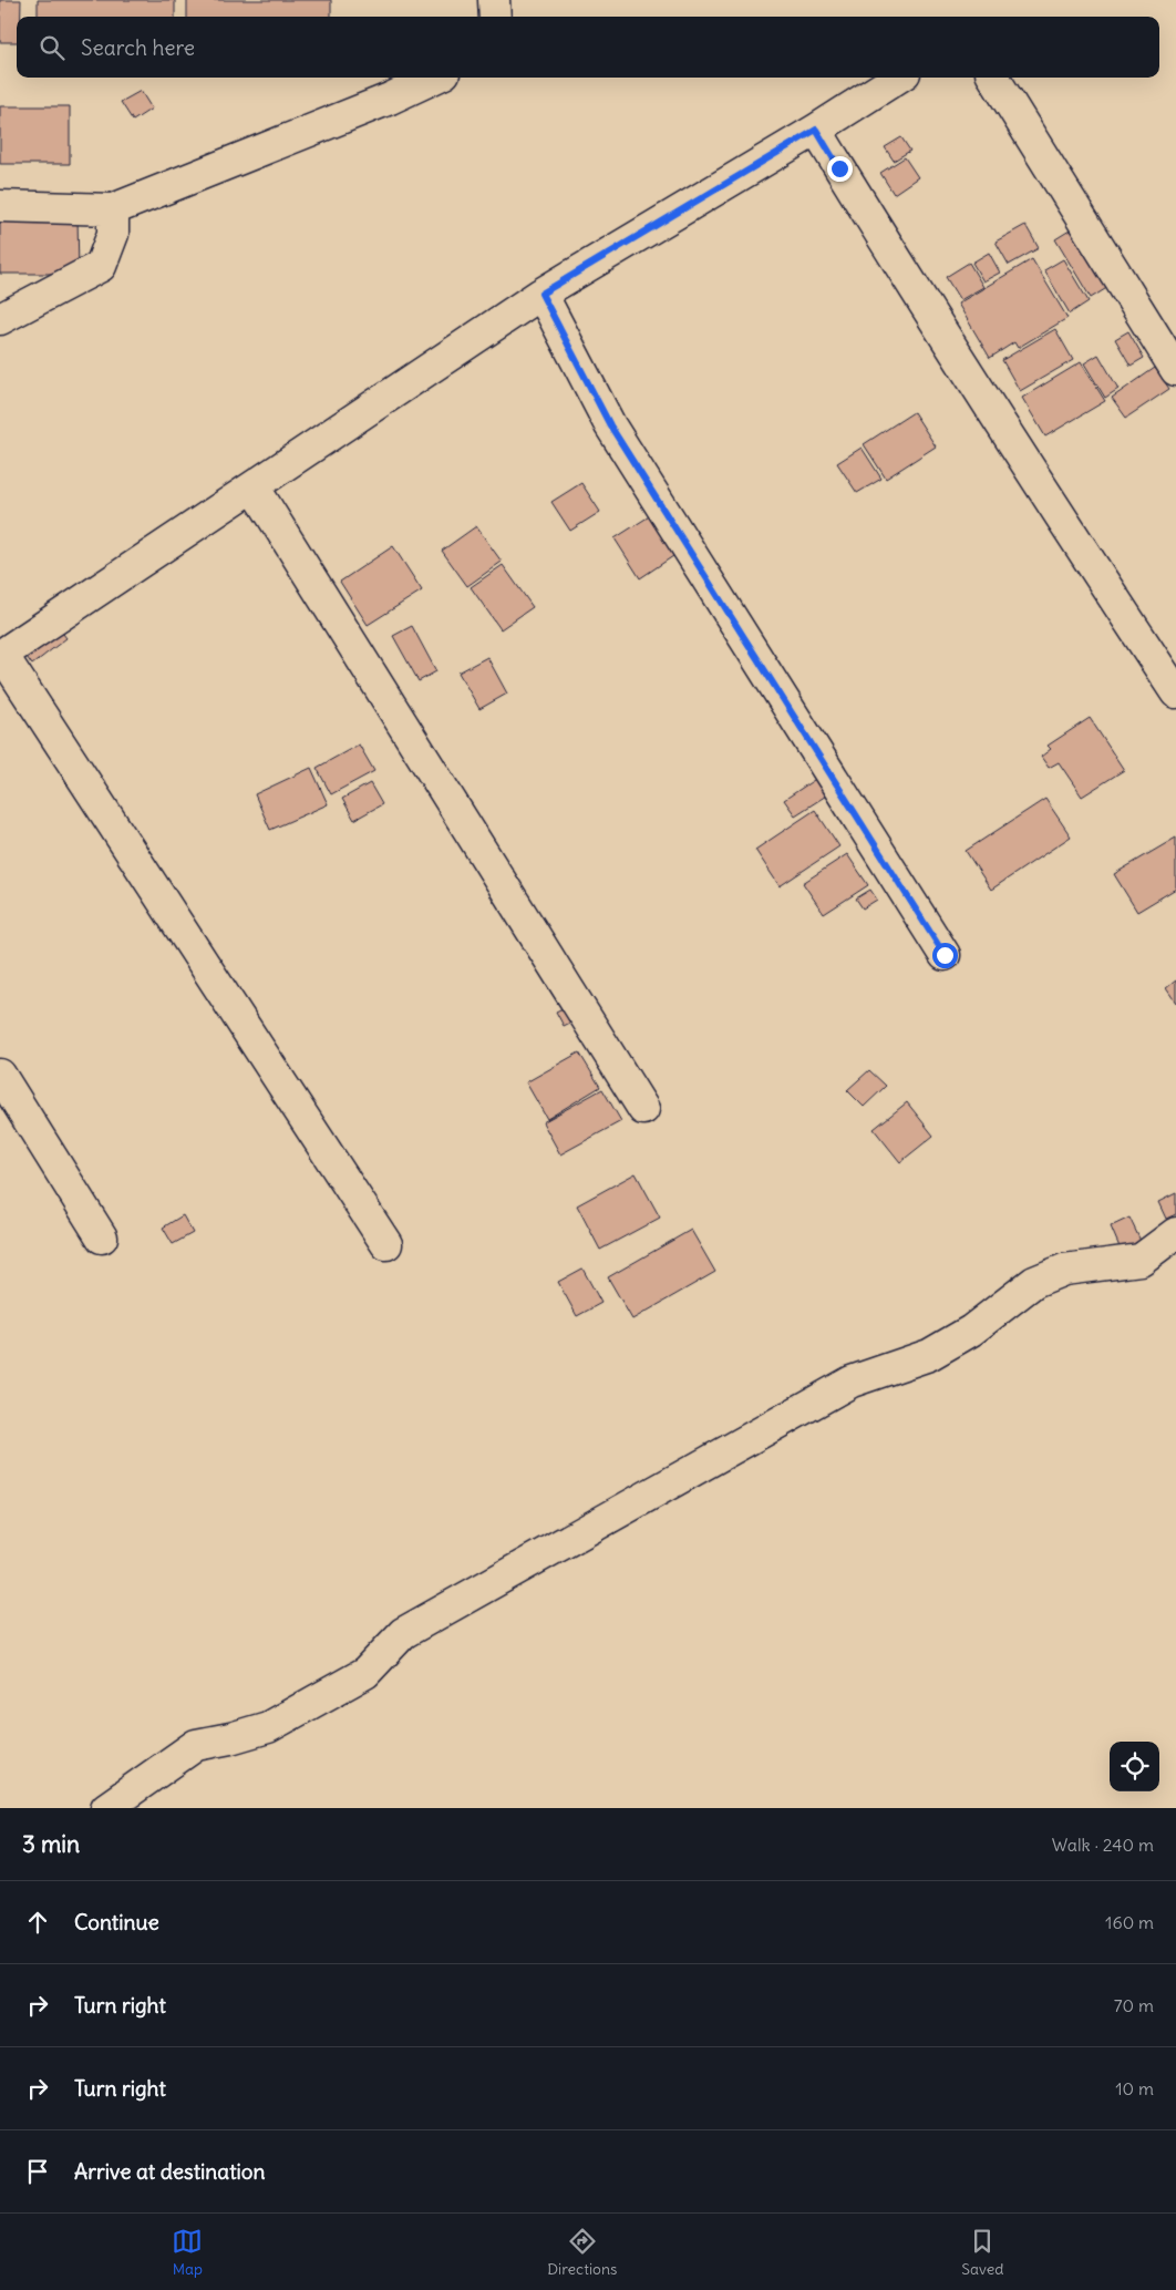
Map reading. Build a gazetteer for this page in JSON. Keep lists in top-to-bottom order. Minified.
{"page":{"search":"Search here","heading":["3 min","Walk · 240 m"],"list":[["Continue","160 m"],["Turn right","70 m"],["Turn right","10 m"],"Arrive at destination"],"nav":["Map","Directions","Saved"]}}
